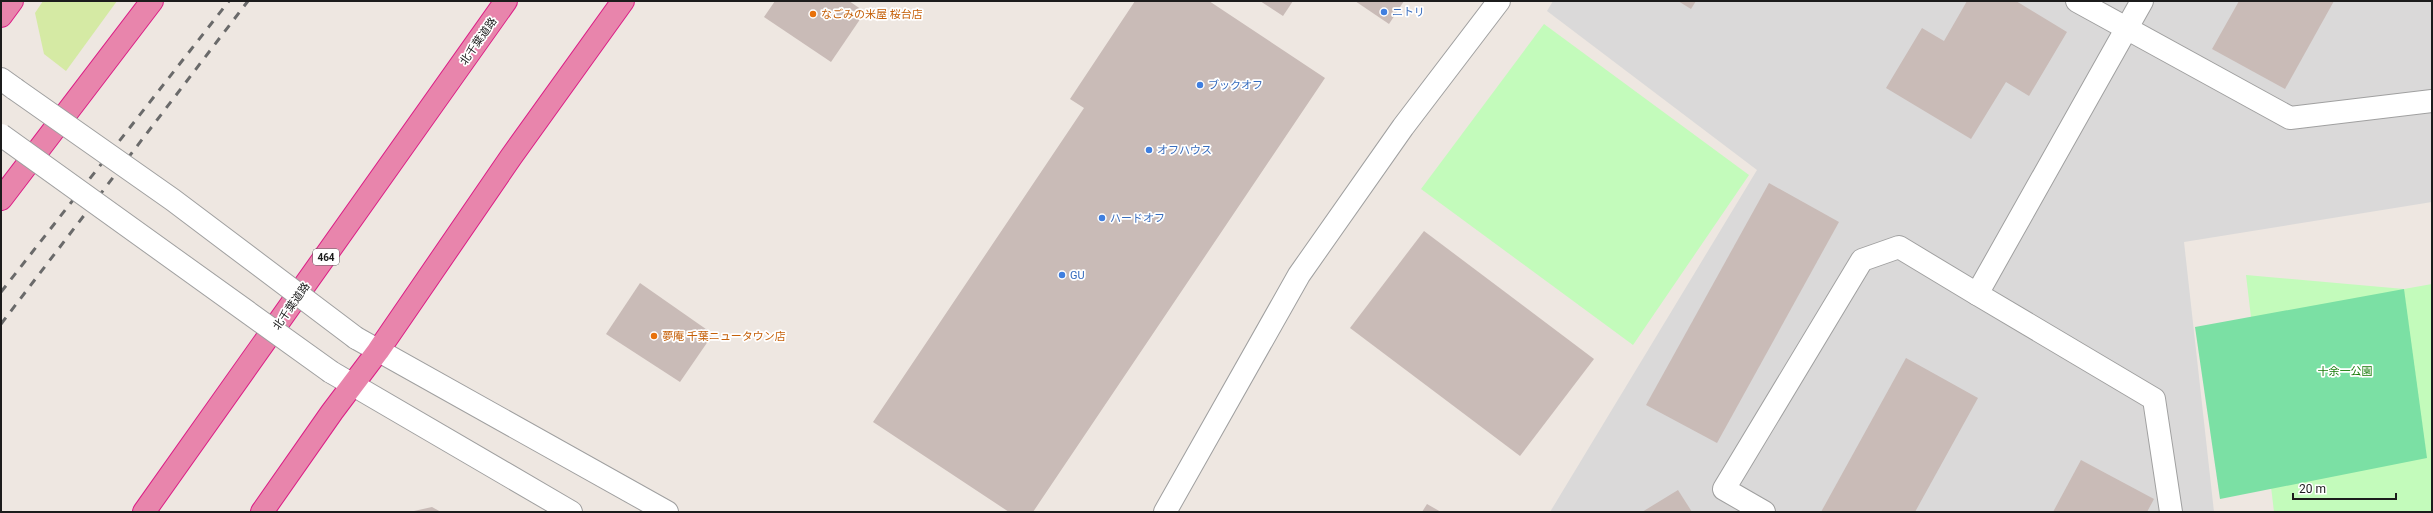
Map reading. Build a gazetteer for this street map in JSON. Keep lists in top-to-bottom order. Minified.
{"streets":{"highway":["北千葉道路","464"]},"parks":["十余一公園"],"places":["ニトリ","なごみの米屋 桜台店","ブックオフ","オフハウス","ハードオフ","GU","夢庵 千葉ニュータウン店"],"scale_bar":"20 m"}
